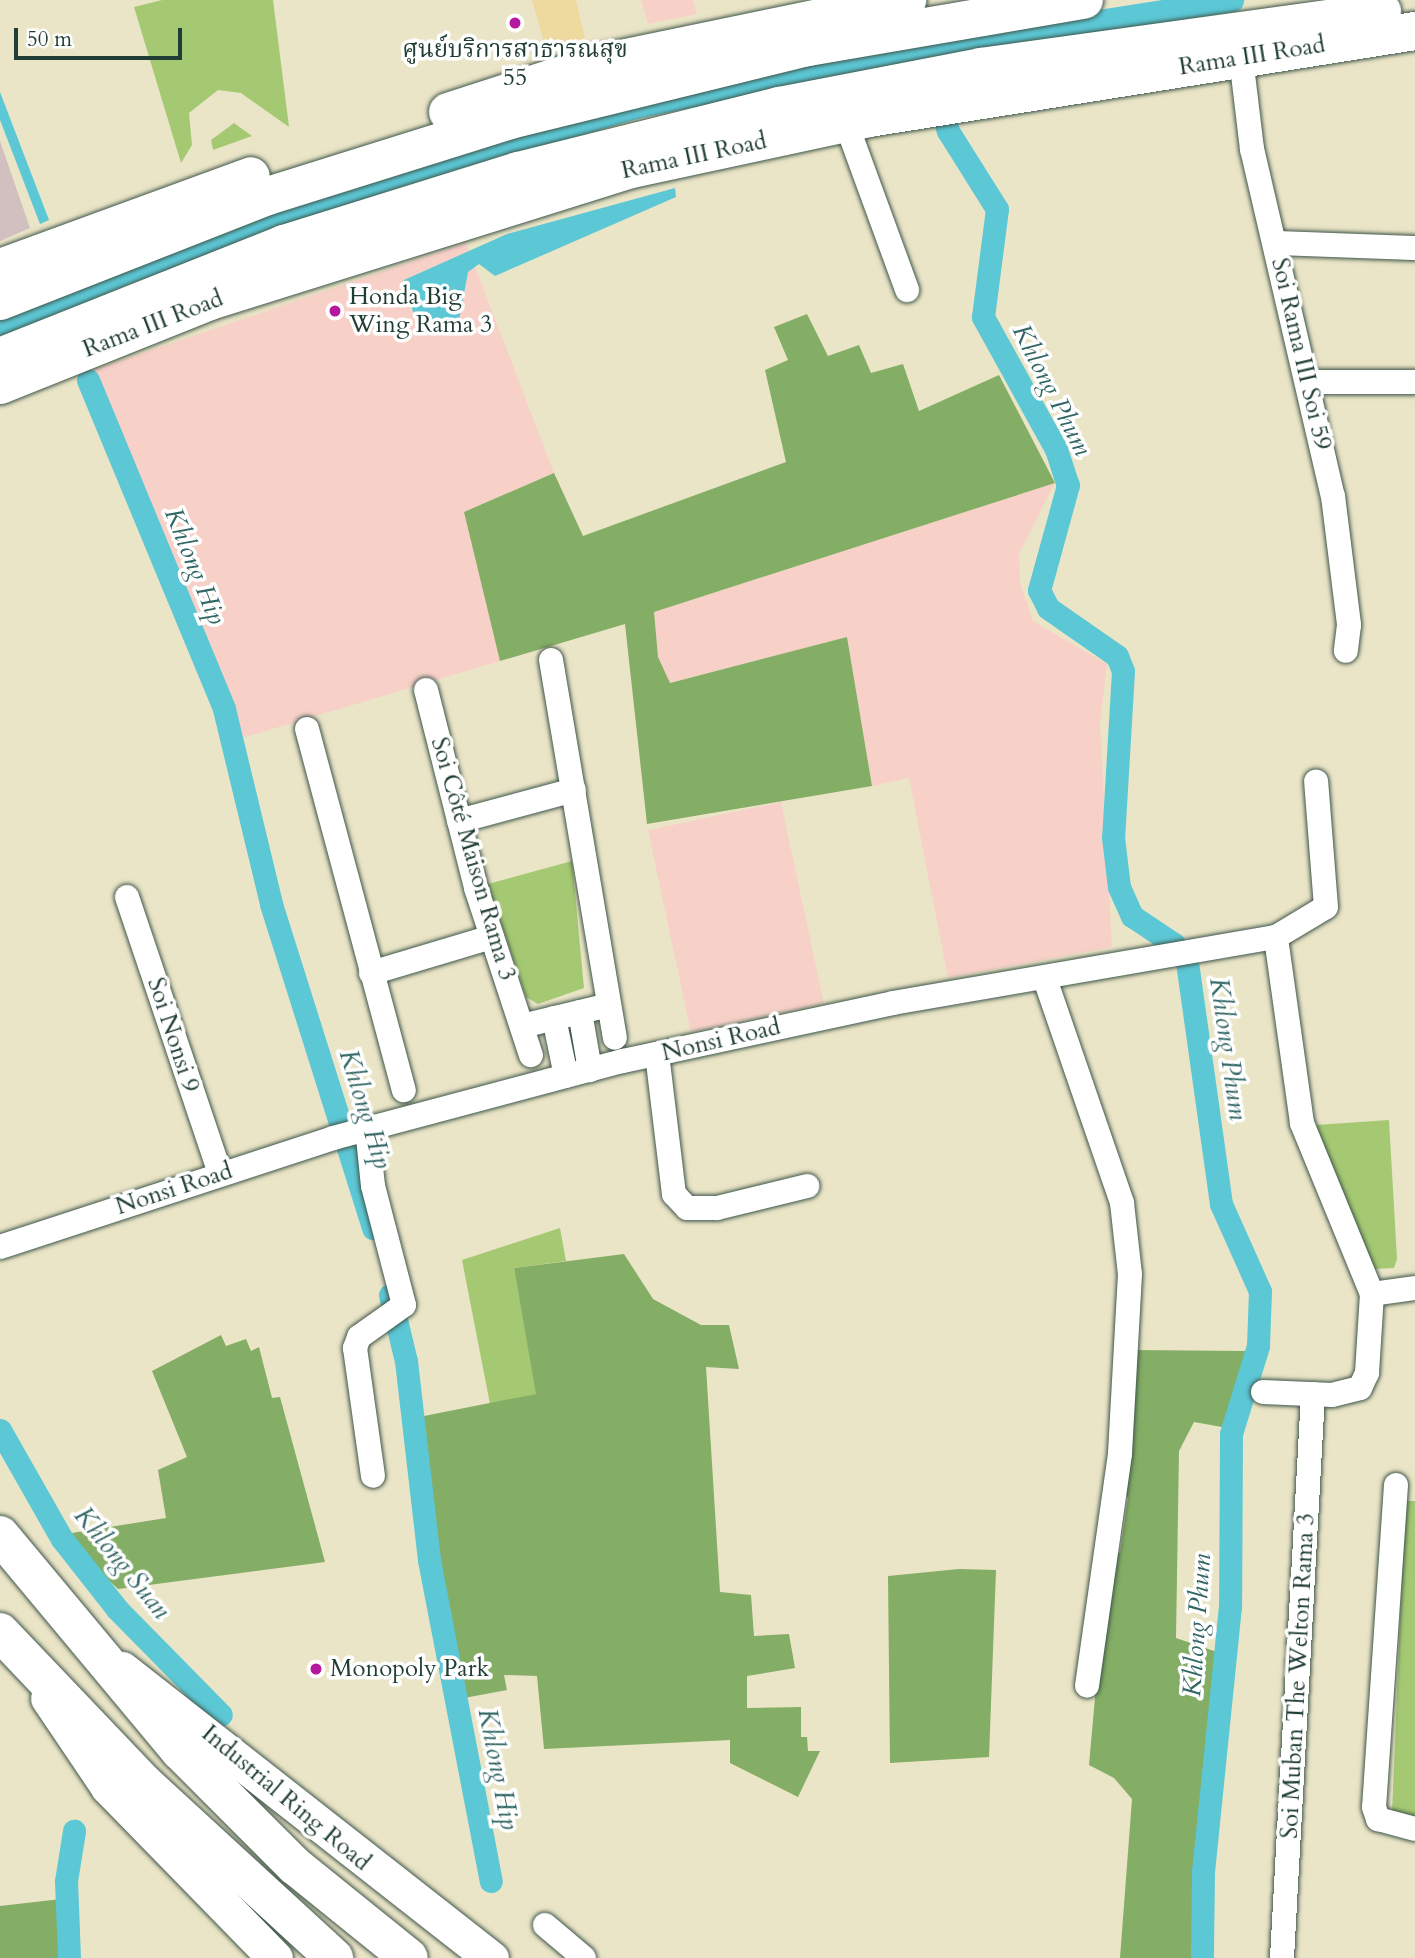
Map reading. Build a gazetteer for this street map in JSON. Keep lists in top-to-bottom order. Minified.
{"streets":{"main road":["Rama III Road","Industrial Ring Road"],"street":["Soi Rama III Soi 59","Soi Côté Maison Rama 3","Soi Nonsi 9","Nonsi Road","Soi Muban The Welton Rama 3"]},"crossings":[["Rama III Road","Soi Rama III Soi 59"],["Soi Nonsi 9","Nonsi Road"]],"water":["Khlong Phum","Khlong Hip","Khlong Suan"],"places":["ศูนย์บริการสาธารณสุข 55","Honda Big Wing Rama 3","Monopoly Park"],"scale_bar":"50 m"}
